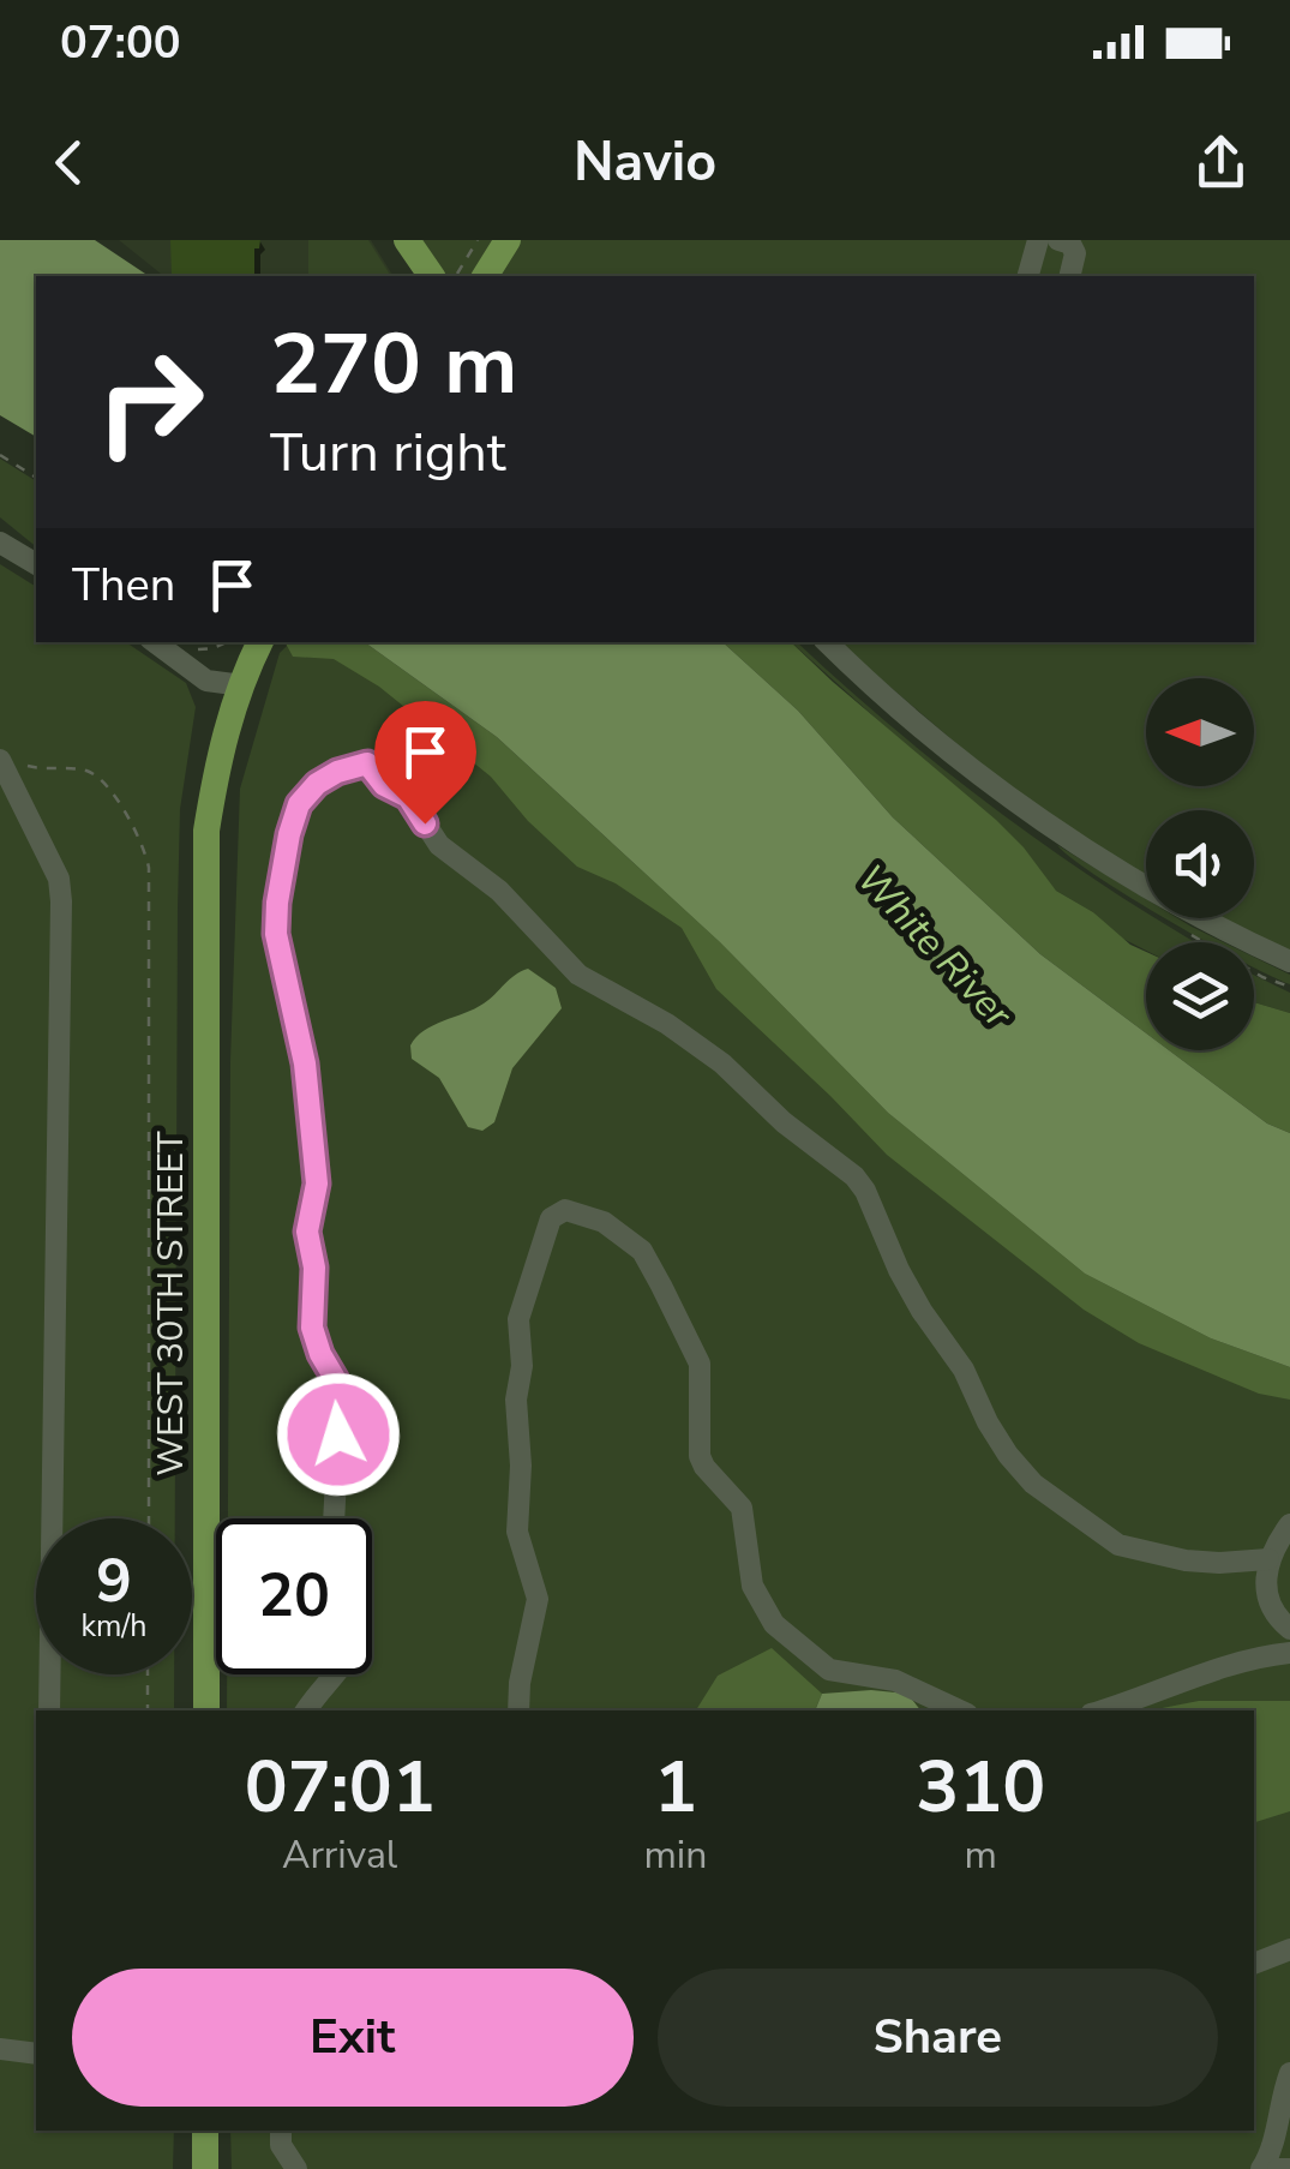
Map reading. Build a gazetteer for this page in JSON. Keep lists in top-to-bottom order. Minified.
{"streets":{"main road":["WEST 30TH STREET"]},"water":["White River"],"north":"left","page":{"status":"07:00","header":"Navio","turn":["270 m","Turn right"],"then":"Then","speed":"9 km/h","limit":"20","eta":["07:01","Arrival","1","min","310","m"],"buttons":["Exit","Share"]}}
